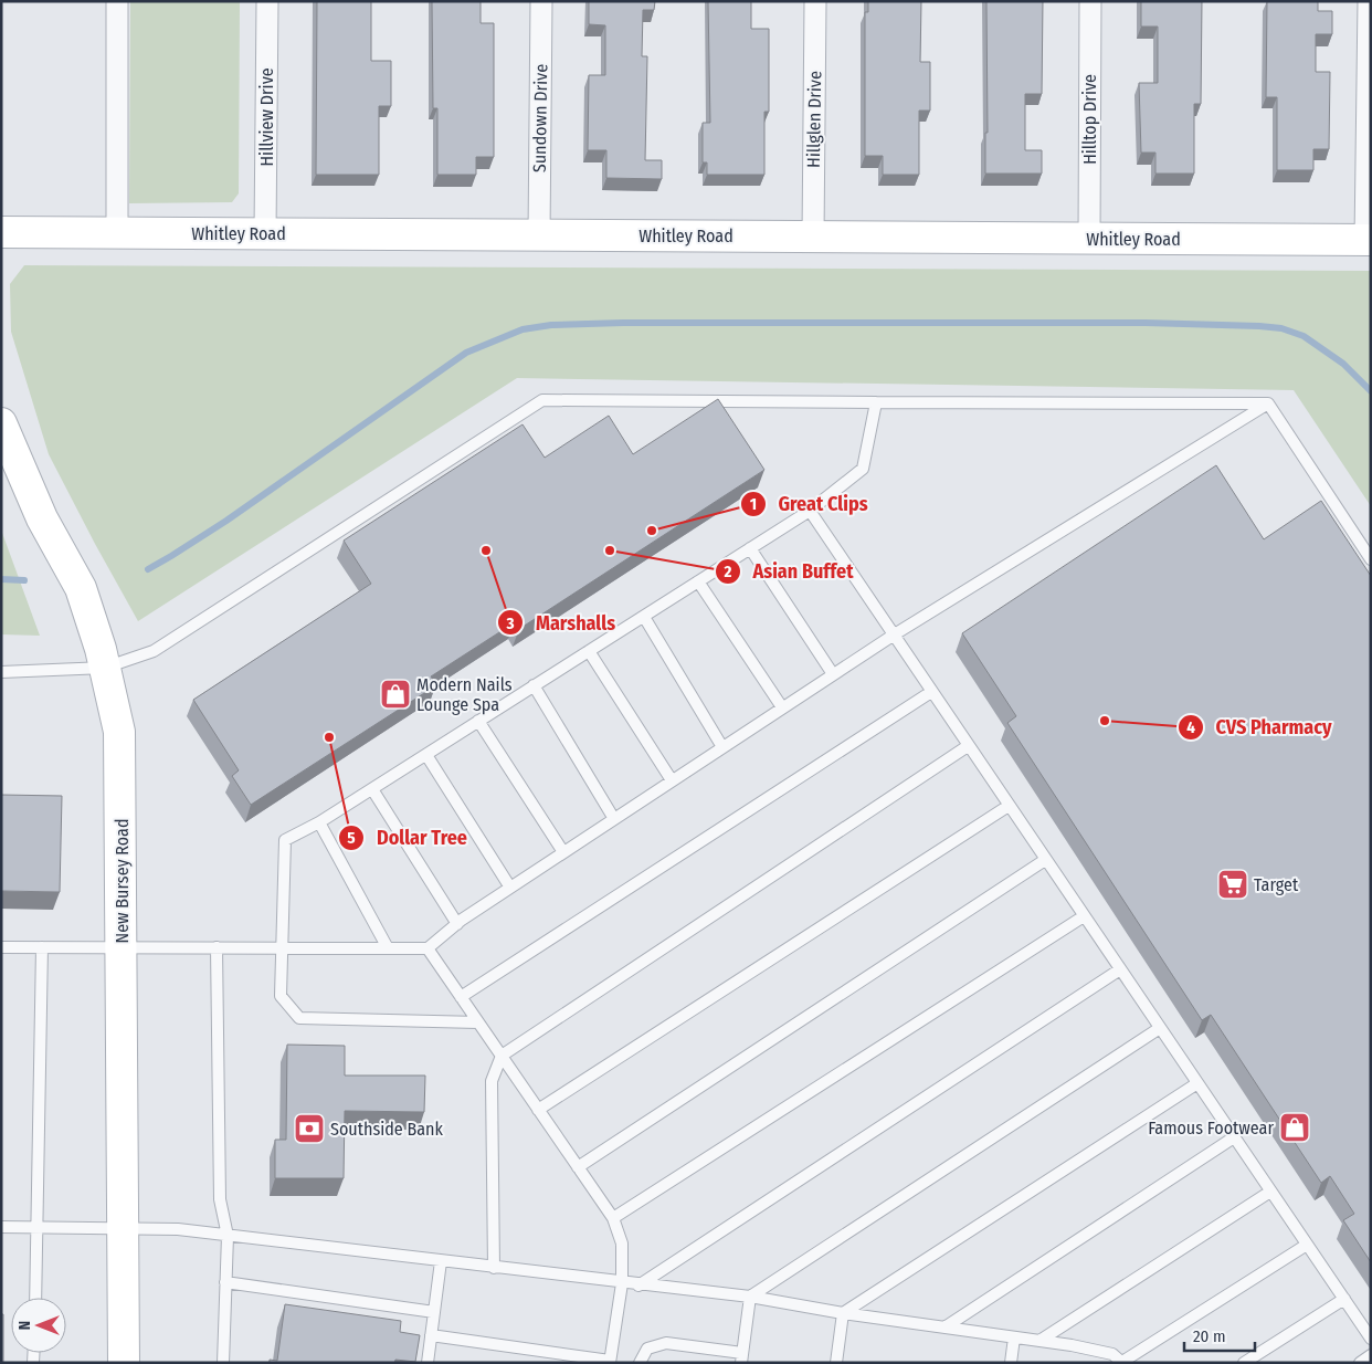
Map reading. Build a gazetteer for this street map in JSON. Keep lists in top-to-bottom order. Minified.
{"streets":{"street":["Hillview Drive","Sundown Drive","Hillglen Drive","Hilltop Drive","Whitley Road","New Bursey Road"]},"crossings":[["Hillview Drive","Whitley Road"],["Sundown Drive","Whitley Road"],["Hillglen Drive","Whitley Road"],["Hilltop Drive","Whitley Road"]],"places":{"other":["Great Clips","Marshalls","Asian Buffet","CVS Pharmacy","Dollar Tree"],"shop":["Modern Nails Lounge Spa","Famous Footwear"],"supermarket":["Target"],"bank":["Southside Bank"]},"scale_bar":"20 m","north":"left"}
